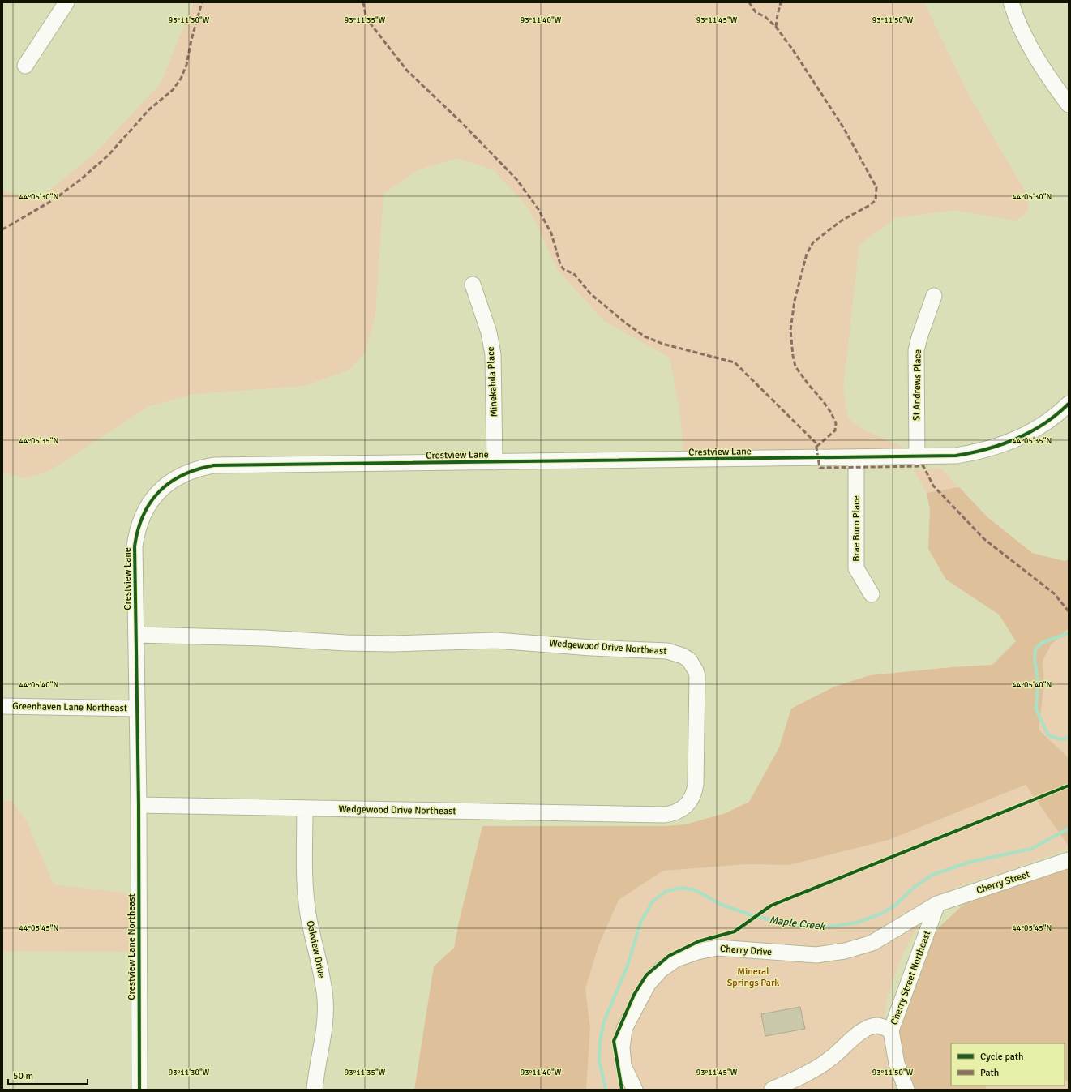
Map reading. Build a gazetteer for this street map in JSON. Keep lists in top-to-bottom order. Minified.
{"streets":{"street":["Minekahda Place","St Andrews Place","Crestview Lane","Brae Burn Place","Wedgewood Drive Northeast","Greenhaven Lane Northeast","Cherry Street","Crestview Lane Northeast","Oakview Drive","Cherry Drive","Cherry Street Northeast"]},"crossings":[["Minekahda Place","Crestview Lane"],["St Andrews Place","Crestview Lane"],["Crestview Lane","Brae Burn Place"],["Crestview Lane","Wedgewood Drive Northeast"],["Crestview Lane","Greenhaven Lane Northeast"],["Crestview Lane","Crestview Lane Northeast"],["Wedgewood Drive Northeast","Crestview Lane Northeast"],["Wedgewood Drive Northeast","Oakview Drive"],["Cherry Street","Cherry Drive"],["Cherry Street","Cherry Street Northeast"],["Cherry Drive","Cherry Street Northeast"]],"water":["Maple Creek"],"parks":["Mineral Springs Park"],"legend":["Cycle path","Path"],"scale_bar":"50 m","coordinates":["93°11'30\"W","93°11'35\"W","93°11'40\"W","93°11'45\"W","93°11'50\"W","44°05'30\"N","44°05'35\"N","44°05'40\"N","44°05'45\"N"]}
